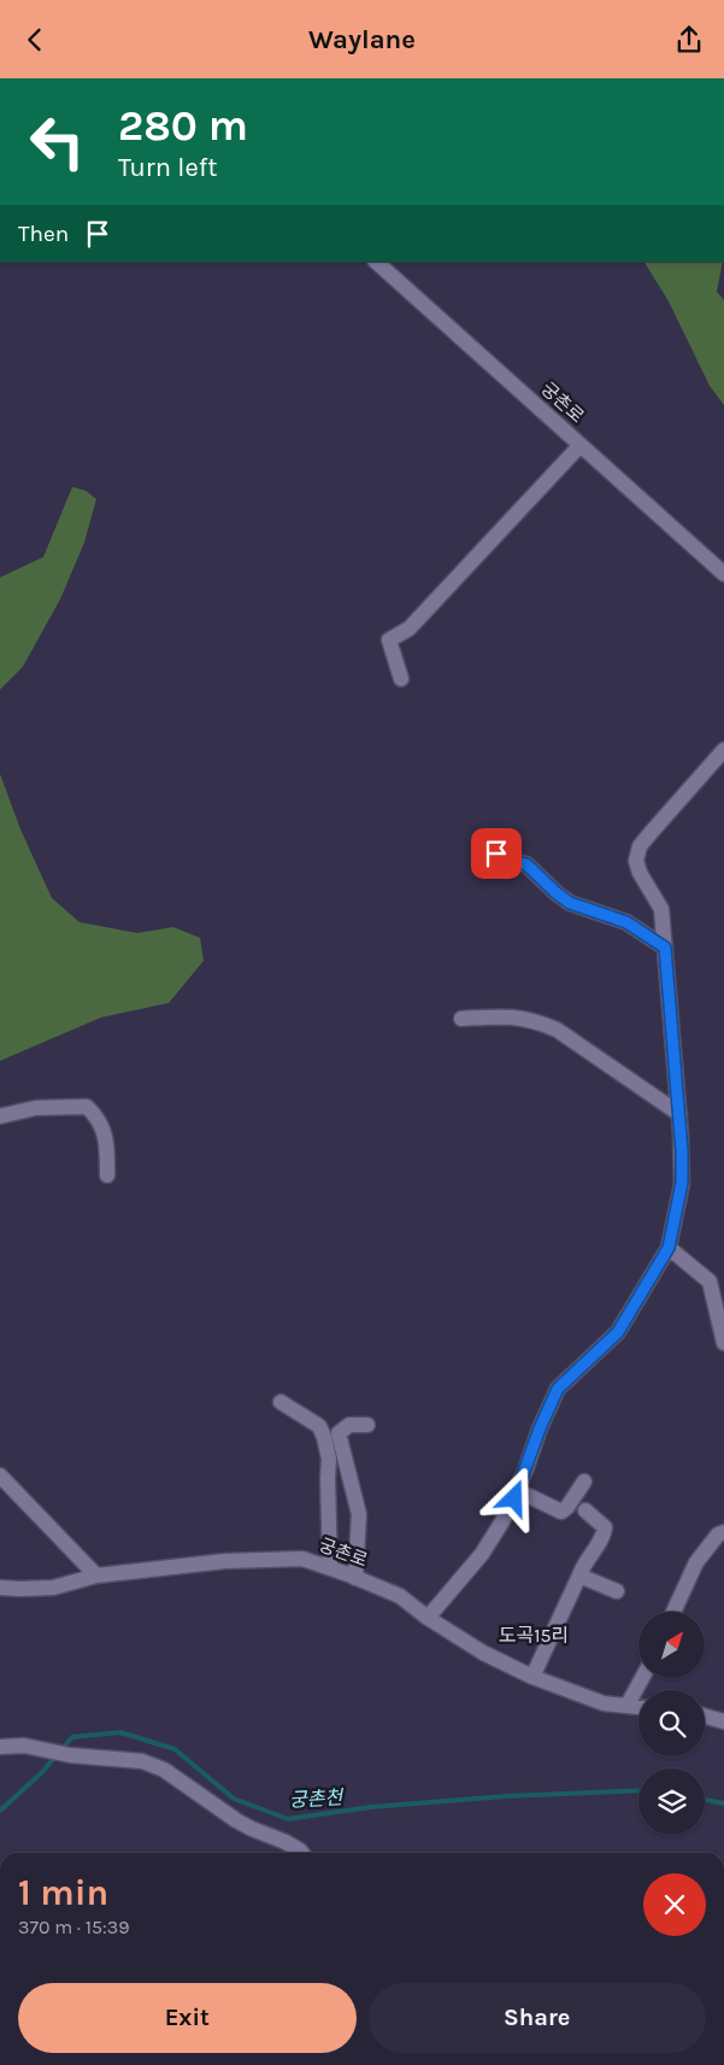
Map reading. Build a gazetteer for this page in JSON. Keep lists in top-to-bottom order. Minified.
{"streets":{"street":["궁촌로"]},"districts":["도곡15리"],"water":["궁촌천"],"north":"top right","page":{"header":"Waylane","turn":["280 m","Turn left"],"then":"Then","heading":["1 min","370 m · 15:39"],"buttons":["Exit","Share"]}}
